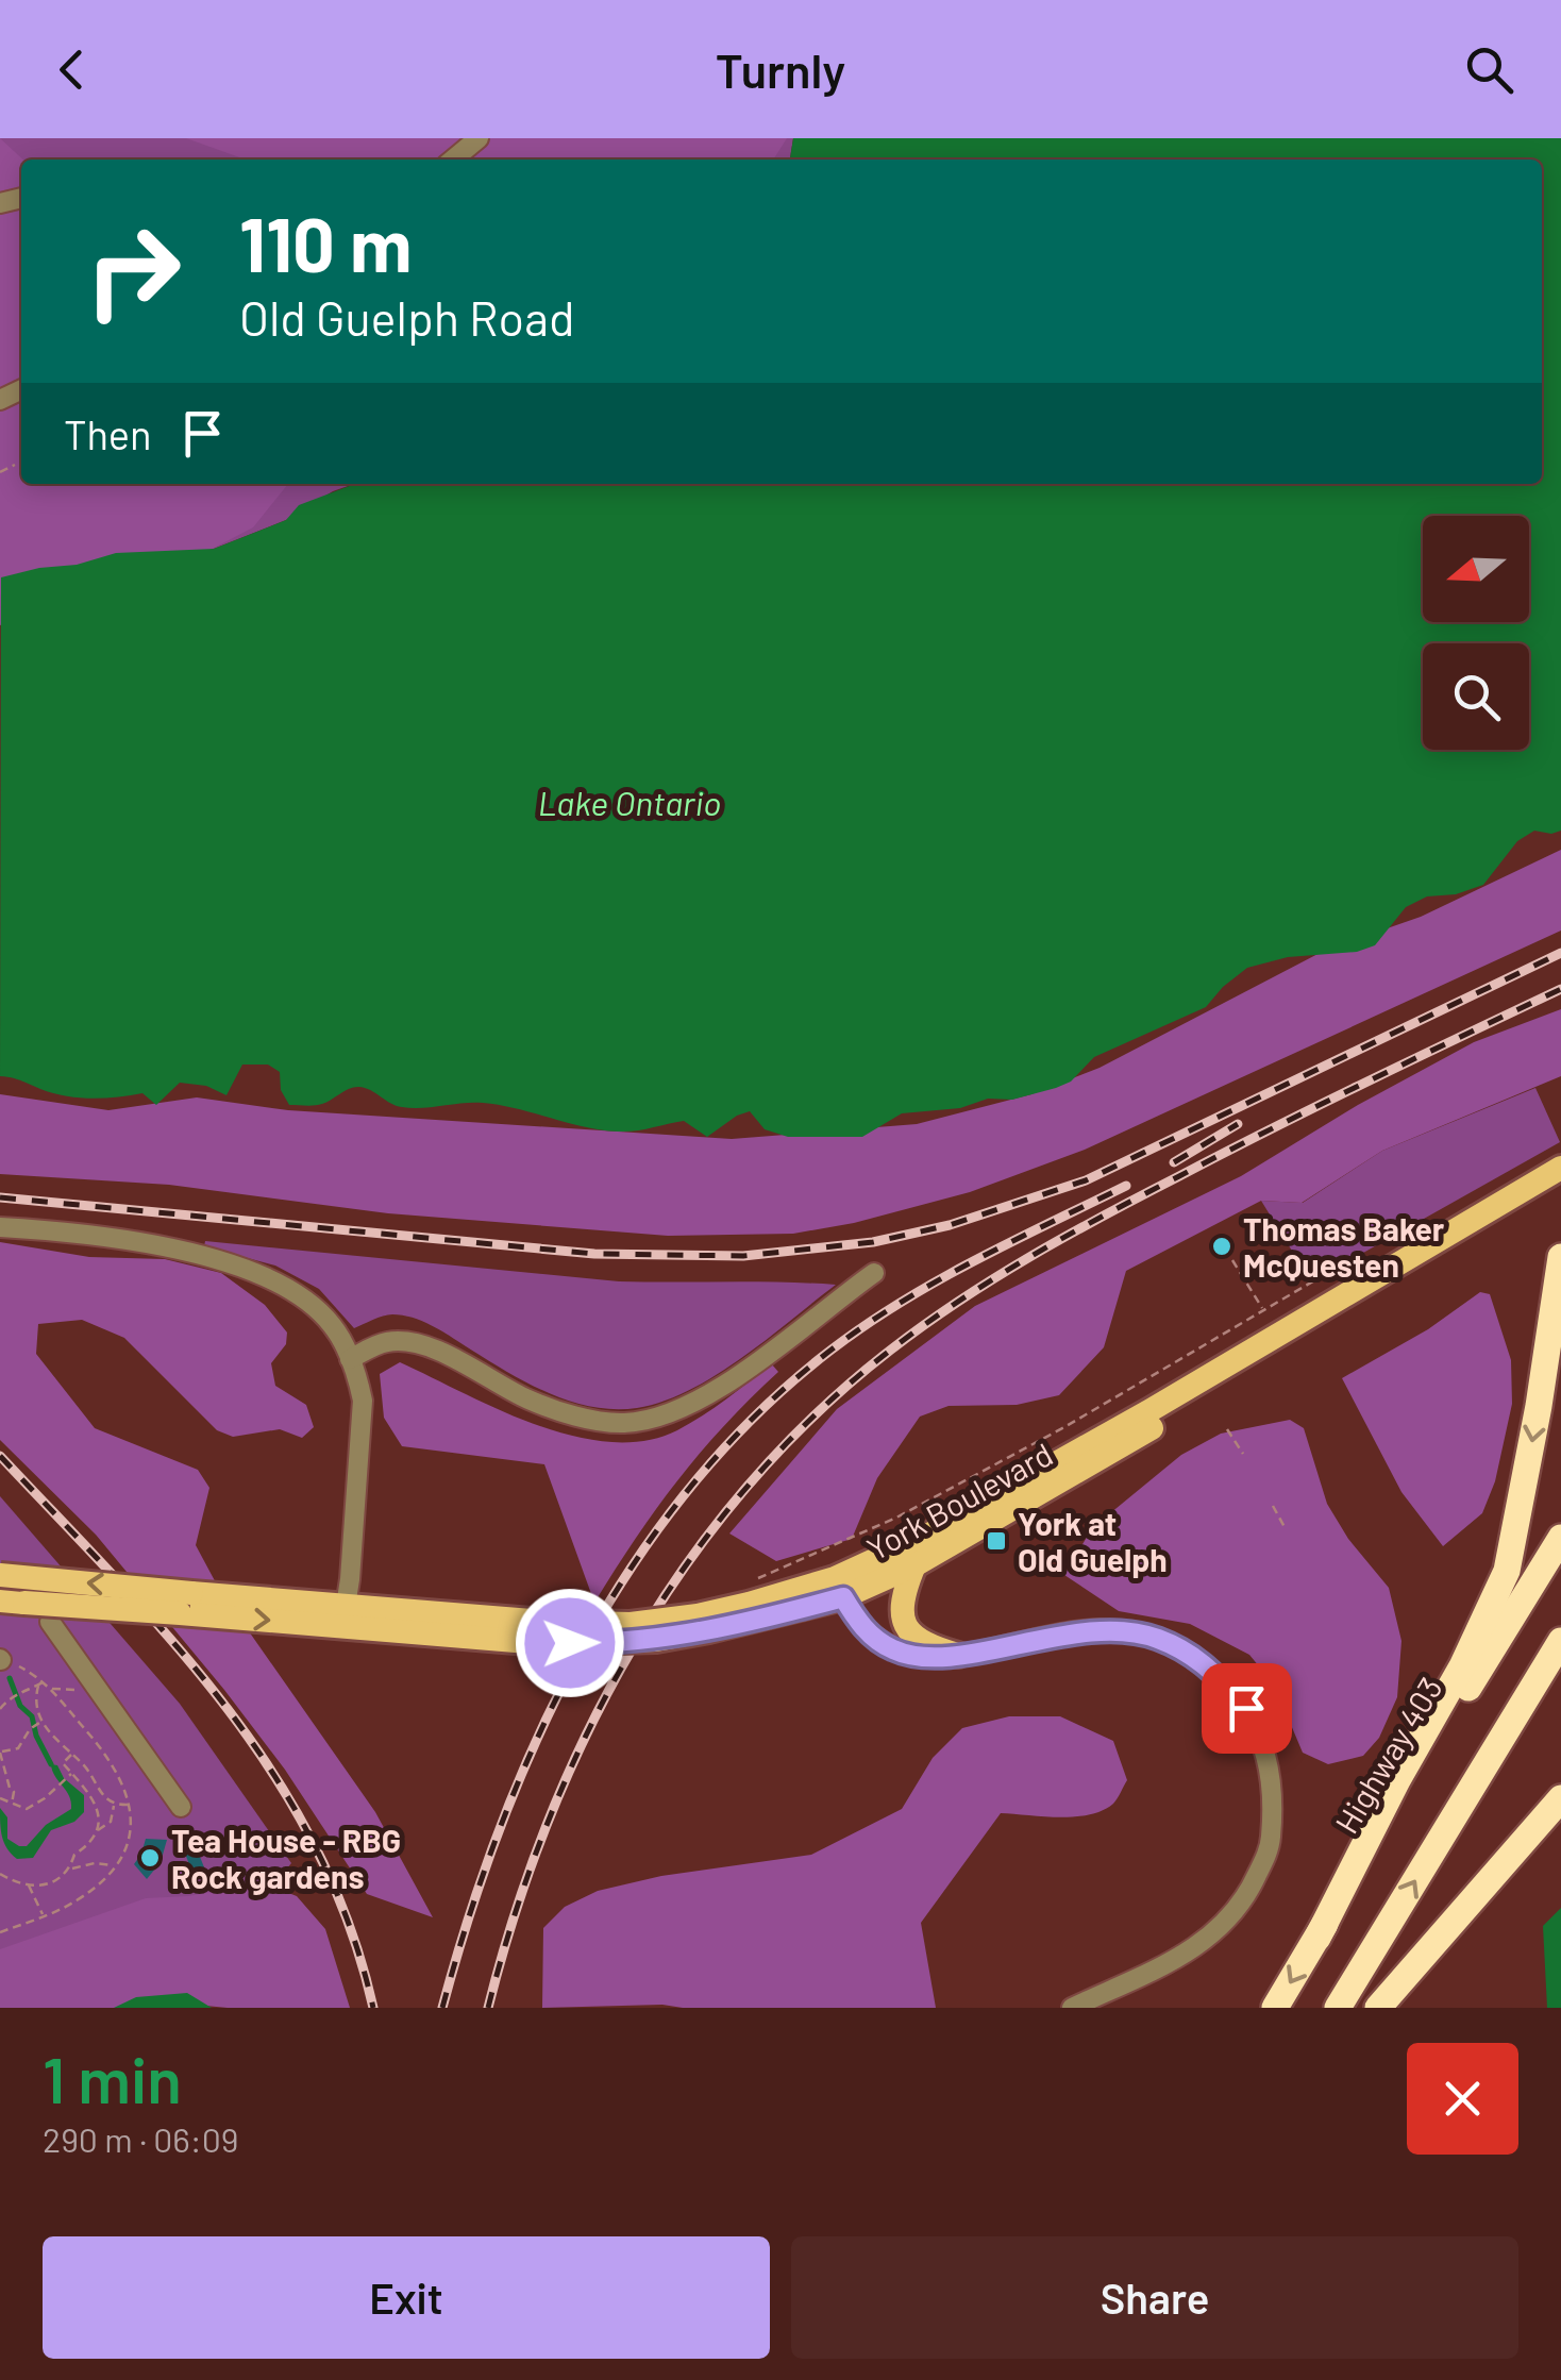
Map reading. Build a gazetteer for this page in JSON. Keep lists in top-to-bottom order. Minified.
{"streets":{"highway":["Highway 403"],"main road":["York Boulevard"]},"water":["Lake Ontario"],"places":{"other":["Thomas Baker McQuesten","Tea House - RBG Rock gardens"],"transit":["York at Old Guelph"]},"north":"left","page":{"header":"Turnly","turn":["110 m","Old Guelph Road"],"then":"Then","heading":["1 min","290 m · 06:09"],"buttons":["Exit","Share"]}}
